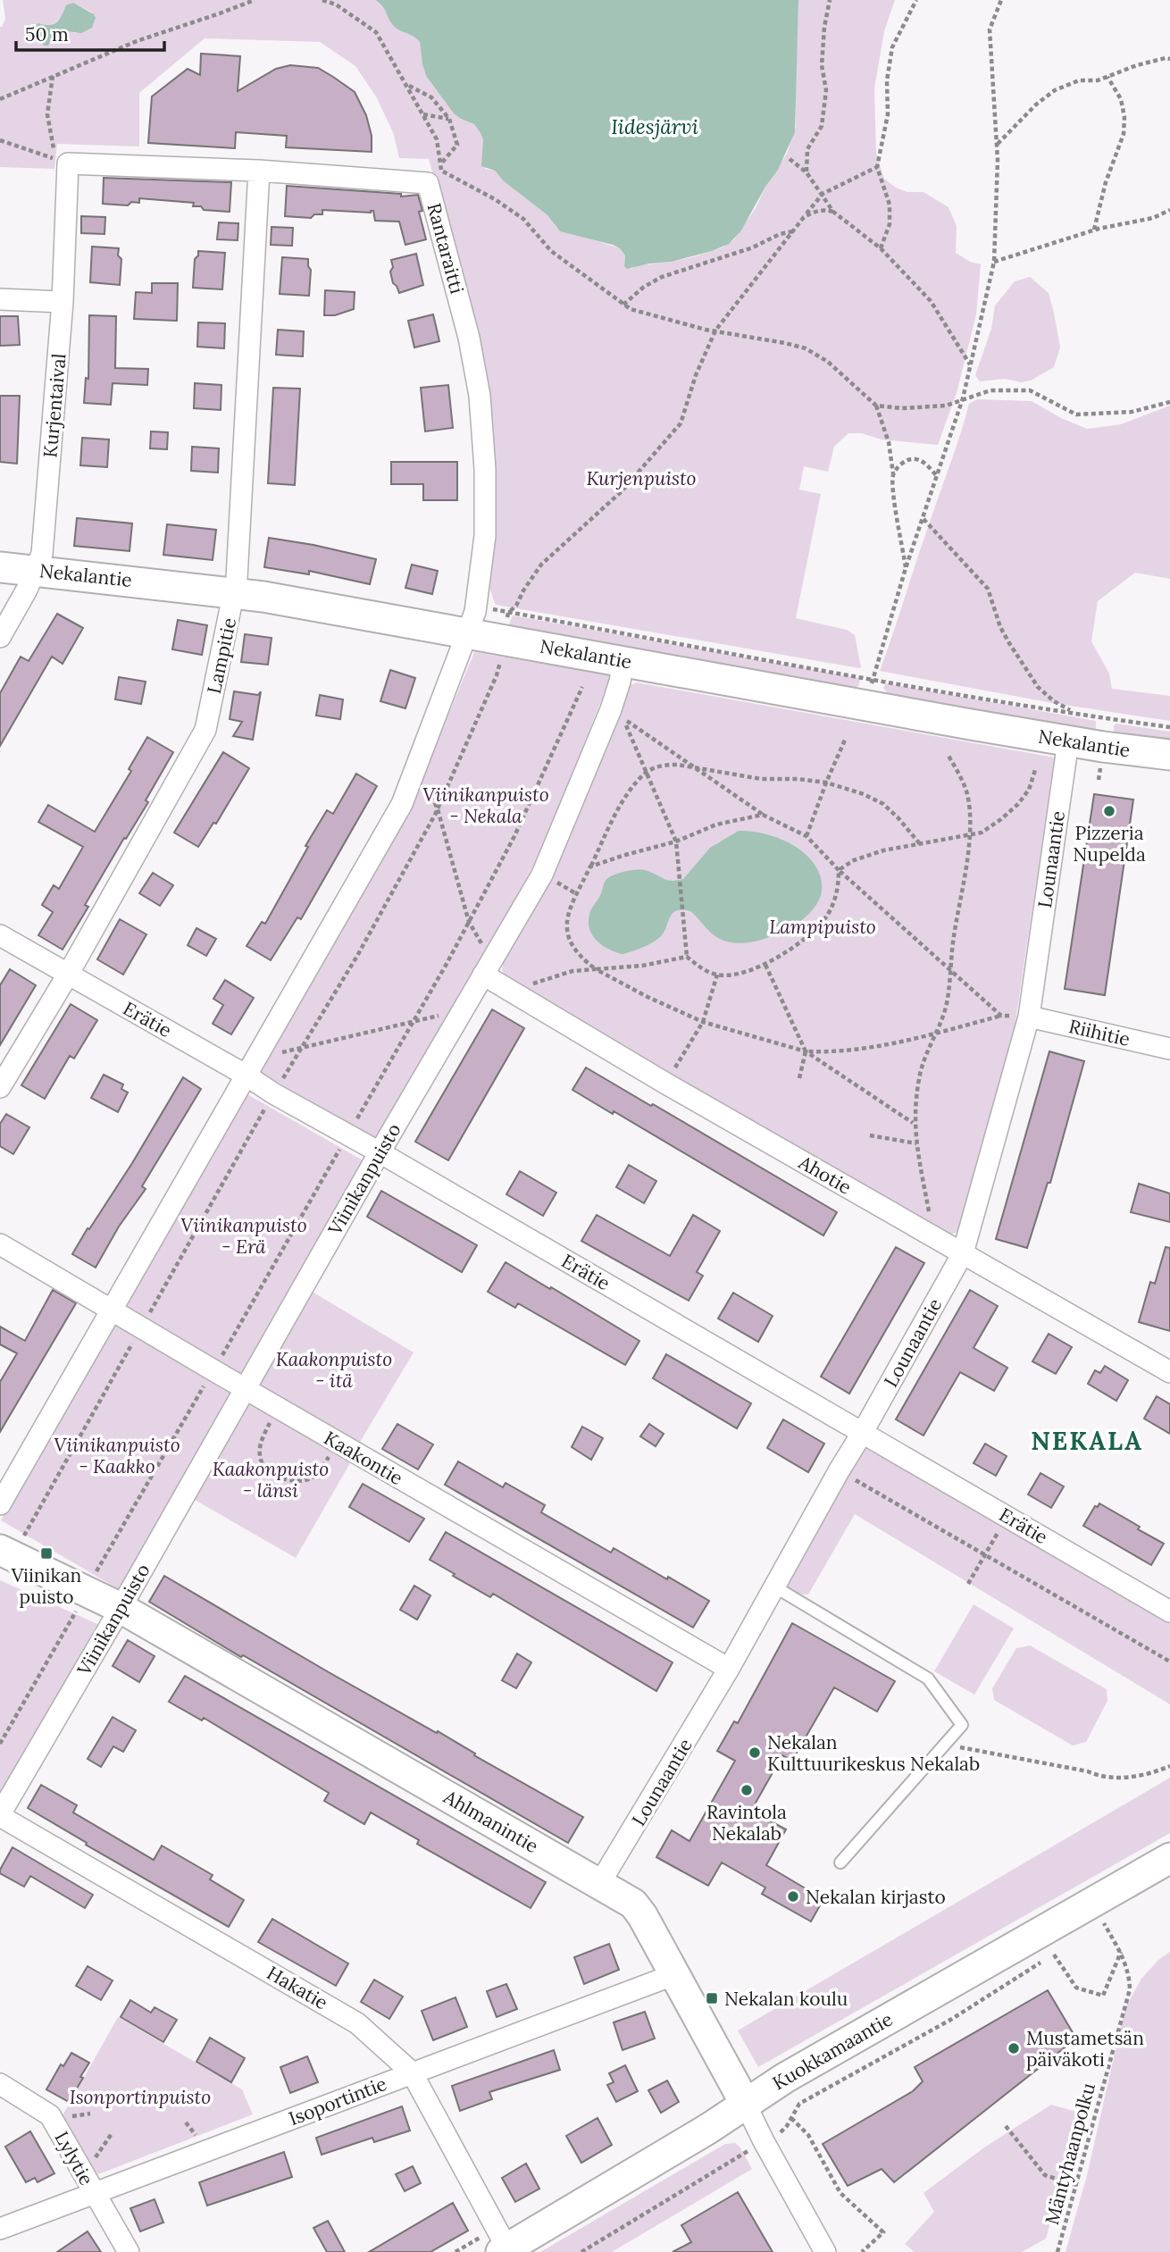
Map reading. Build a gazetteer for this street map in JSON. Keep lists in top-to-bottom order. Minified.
{"streets":{"main road":["Nekalantie","Ahlmanintie","Kuokkamaantie"],"street":["Rantaraitti","Kurjentaival","Lampitie","Lounaantie","Erätie","Riihitie","Ahotie","Viinikanpuisto","Kaakontie","Hakatie","Isoportintie","Lylytie"],"path":["Mäntyhaanpolku"]},"crossings":[["Rantaraitti","Kurjentaival"],["Rantaraitti","Nekalantie"],["Rantaraitti","Lampitie"],["Kurjentaival","Nekalantie"],["Nekalantie","Lampitie"],["Nekalantie","Lounaantie"],["Nekalantie","Viinikanpuisto"],["Lampitie","Erätie"],["Lounaantie","Erätie"],["Lounaantie","Riihitie"],["Lounaantie","Ahotie"],["Lounaantie","Kaakontie"],["Lounaantie","Ahlmanintie"],["Erätie","Viinikanpuisto"],["Ahotie","Viinikanpuisto"],["Viinikanpuisto","Kaakontie"],["Viinikanpuisto","Ahlmanintie"],["Viinikanpuisto","Hakatie"],["Ahlmanintie","Kuokkamaantie"],["Ahlmanintie","Isoportintie"],["Hakatie","Kuokkamaantie"],["Hakatie","Isoportintie"],["Isoportintie","Lylytie"]],"districts":["NEKALA"],"water":["Iidesjärvi"],"parks":["Kurjenpuisto","Viinikanpuisto - Nekala","Lampipuisto","Viinikanpuisto - Erä","Kaakonpuisto - itä","Viinikanpuisto - Kaakko","Kaakonpuisto - länsi","Isonportinpuisto"],"places":{"other":["Pizzeria Nupelda","Nekalan Kulttuurikeskus Nekalab","Ravintola Nekalab","Nekalan kirjasto","Mustametsän päiväkoti"],"transit":["Viinikan puisto","Nekalan koulu"]},"scale_bar":"50 m"}
